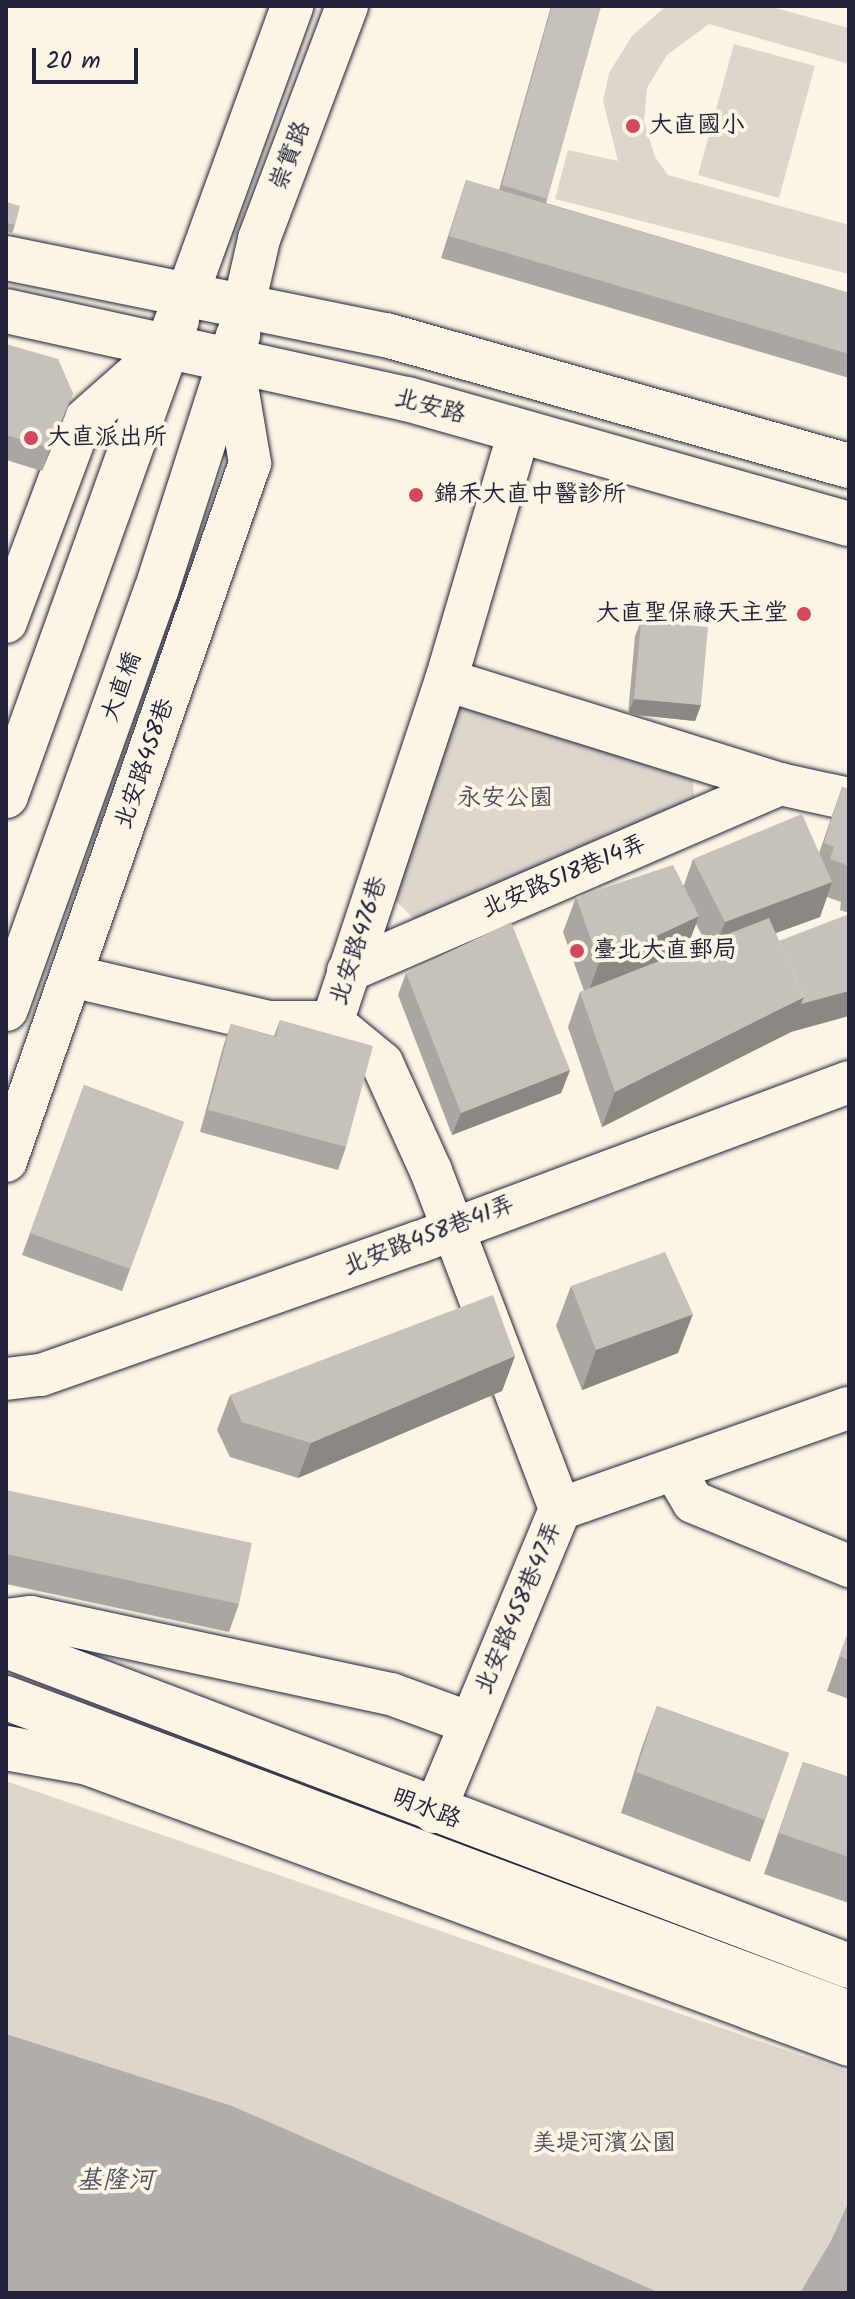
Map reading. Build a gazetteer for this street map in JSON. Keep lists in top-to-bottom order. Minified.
{"streets":{"main road":["北安路","大直橋","明水路"],"street":["崇實路","北安路458巷","北安路518巷14弄","北安路476巷","北安路458巷41弄","北安路458巷47弄"]},"crossings":[["崇實路","大直橋"],["北安路","大直橋"],["北安路","北安路458巷"],["北安路","北安路476巷"],["大直橋","北安路458巷"],["北安路518巷14弄","北安路476巷"],["北安路476巷","北安路458巷41弄"],["北安路476巷","北安路458巷47弄"],["北安路458巷47弄","明水路"]],"water":["基隆河"],"parks":["永安公園","美堤河濱公園"],"places":["大直國小","大直派出所","錦禾大直中醫診所","大直聖保祿天主堂","臺北大直郵局"],"scale_bar":"20 m"}
